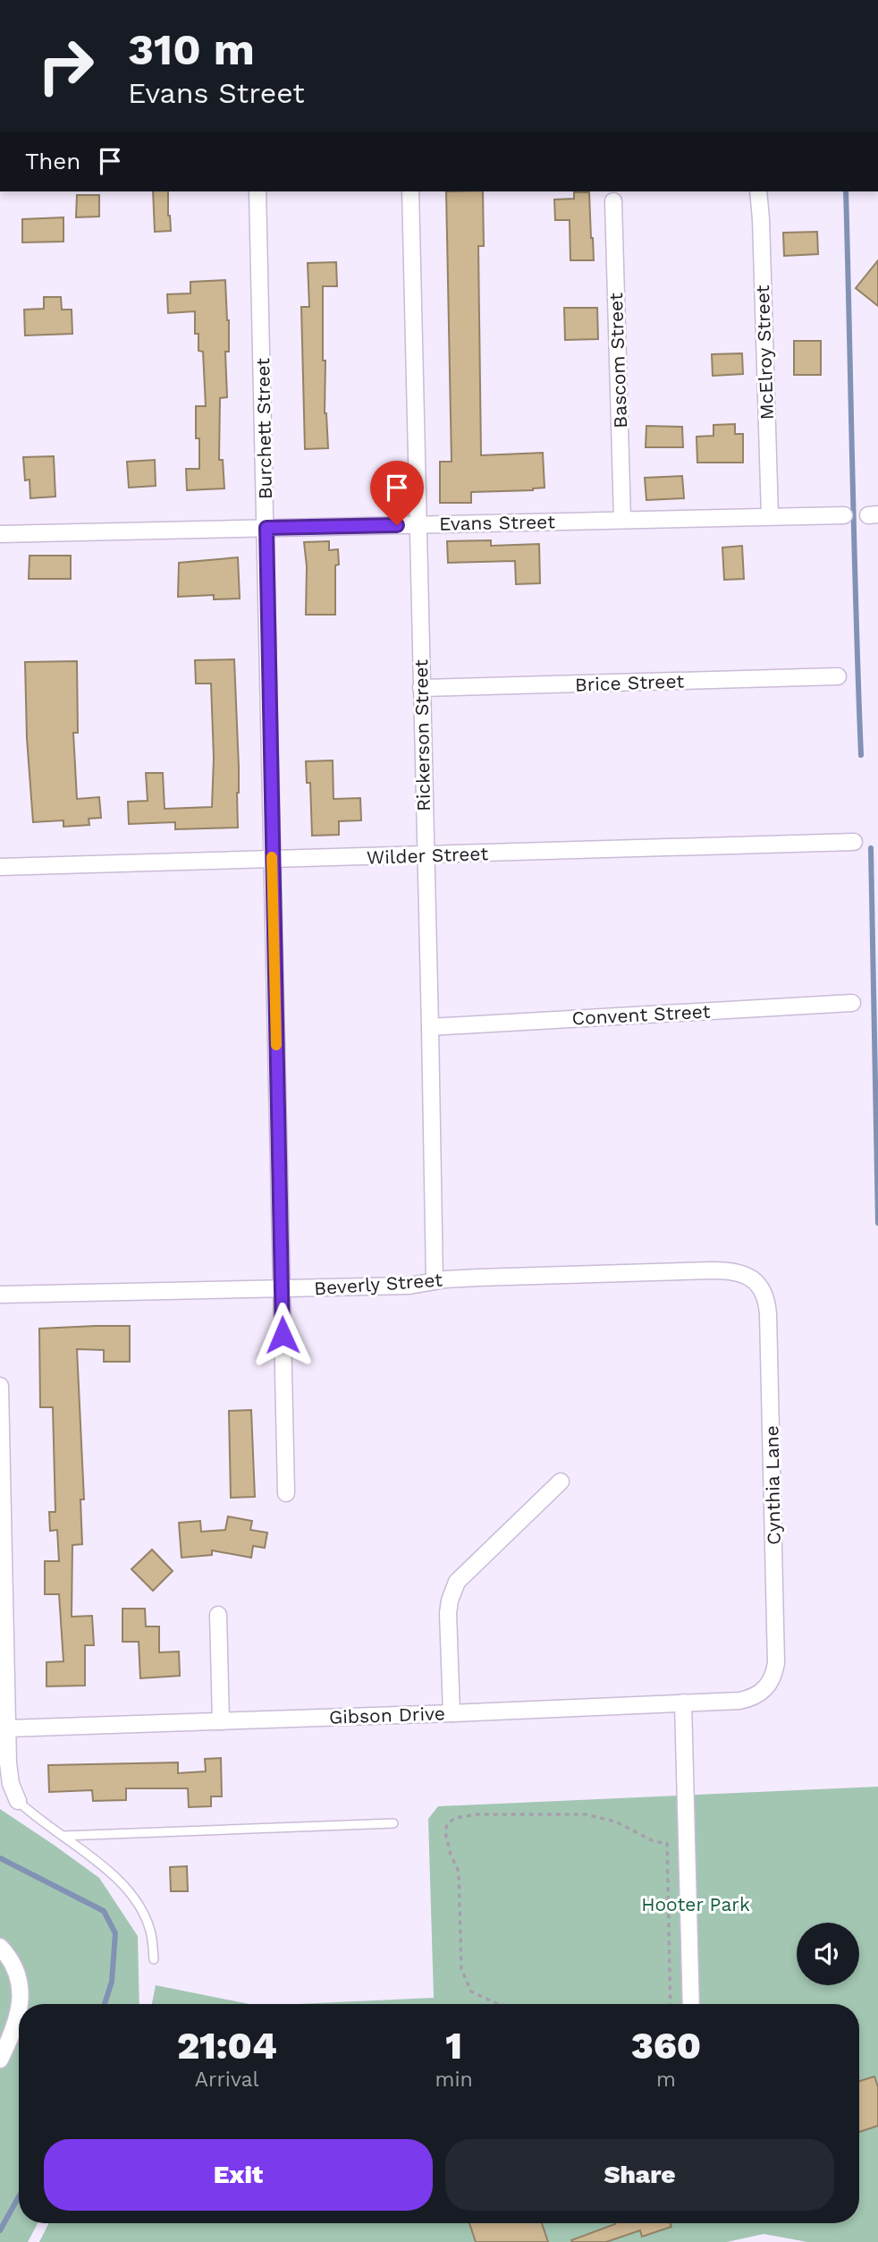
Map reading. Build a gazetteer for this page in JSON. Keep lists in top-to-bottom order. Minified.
{"streets":{"street":["McElroy Street","Bascom Street","Burchett Street","Evans Street","Brice Street","Rickerson Street","Wilder Street","Convent Street","Beverly Street","Cynthia Lane","Gibson Drive"]},"crossings":[["McElroy Street","Evans Street"],["Bascom Street","Evans Street"],["Burchett Street","Evans Street"],["Burchett Street","Wilder Street"],["Burchett Street","Beverly Street"],["Evans Street","Rickerson Street"],["Brice Street","Rickerson Street"],["Rickerson Street","Wilder Street"],["Rickerson Street","Convent Street"],["Rickerson Street","Beverly Street"],["Beverly Street","Cynthia Lane"],["Cynthia Lane","Gibson Drive"]],"parks":["Hooter Park"],"page":{"turn":["310 m","Evans Street"],"then":"Then","eta":["21:04","Arrival","1","min","360","m"],"buttons":["Exit","Share"]}}
